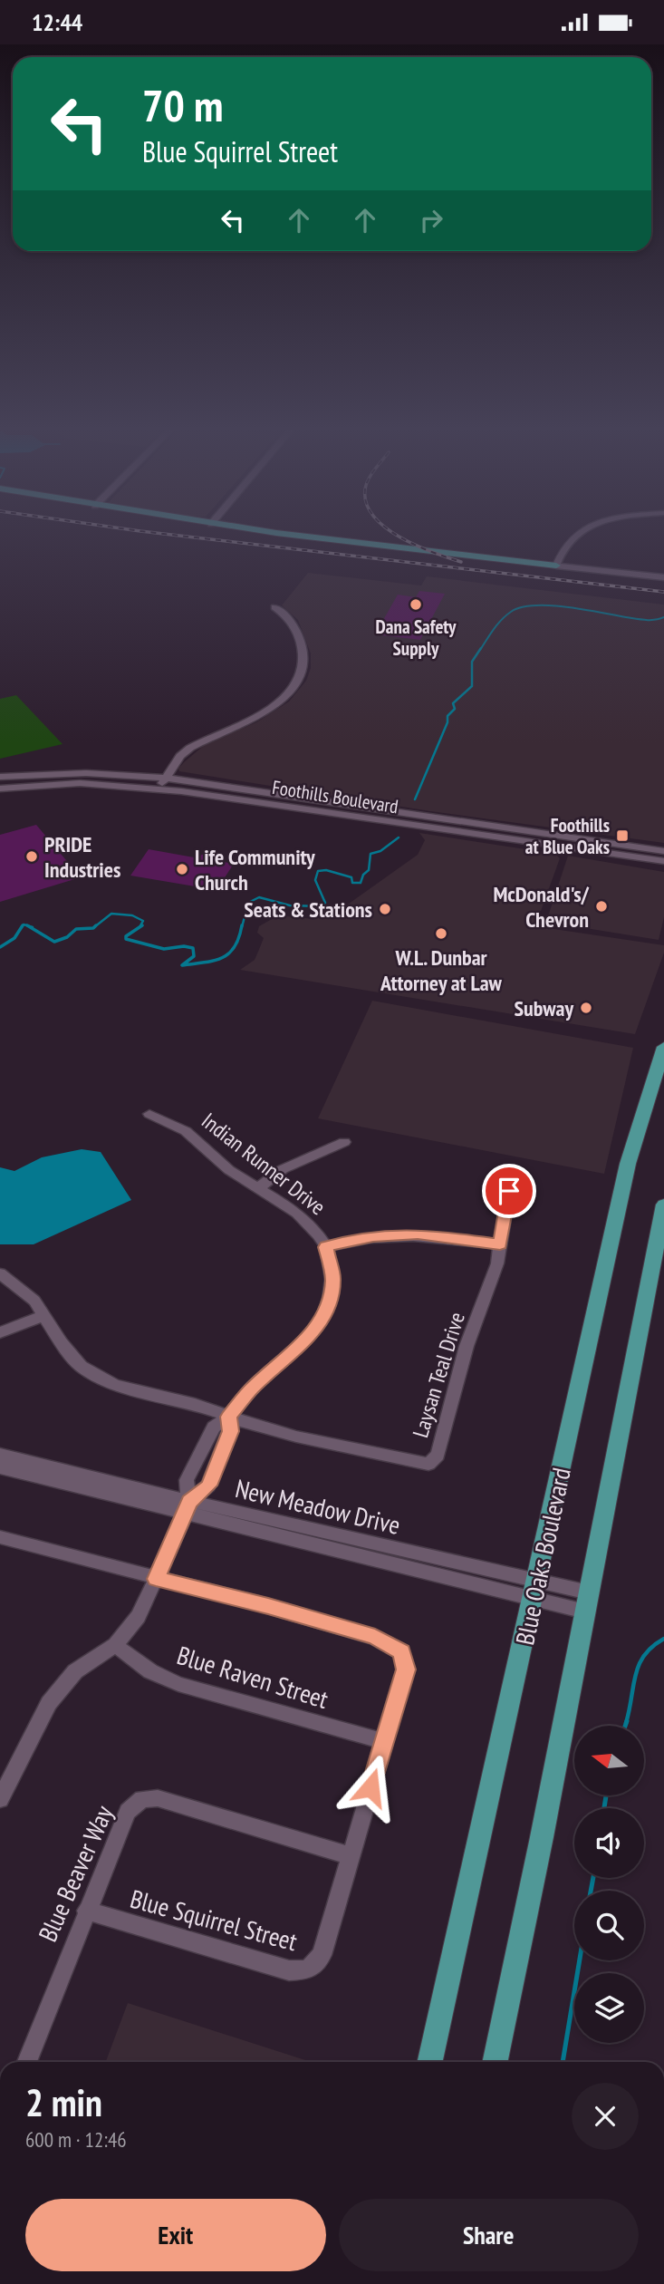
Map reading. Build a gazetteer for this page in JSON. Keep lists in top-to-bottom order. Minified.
{"streets":{"main road":["Blue Oaks Boulevard"],"street":["Foothills Boulevard","Indian Runner Drive","Laysan Teal Drive","New Meadow Drive","Blue Raven Street","Blue Beaver Way","Blue Squirrel Street"]},"crossings":[["Indian Runner Drive","Laysan Teal Drive"],["Indian Runner Drive","New Meadow Drive"],["New Meadow Drive","Blue Oaks Boulevard"],["Blue Raven Street","Blue Squirrel Street"],["Blue Beaver Way","Blue Squirrel Street"]],"places":{"other":["Dana Safety Supply","PRIDE Industries","Life Community Church","McDonald's/ Chevron","Seats & Stations","W.L. Dunbar Attorney at Law","Subway"],"transit":["Foothills at Blue Oaks"]},"north":"left","page":{"status":"12:44","turn":["70 m","Blue Squirrel Street"],"heading":["2 min","600 m · 12:46"],"buttons":["Exit","Share"]}}
